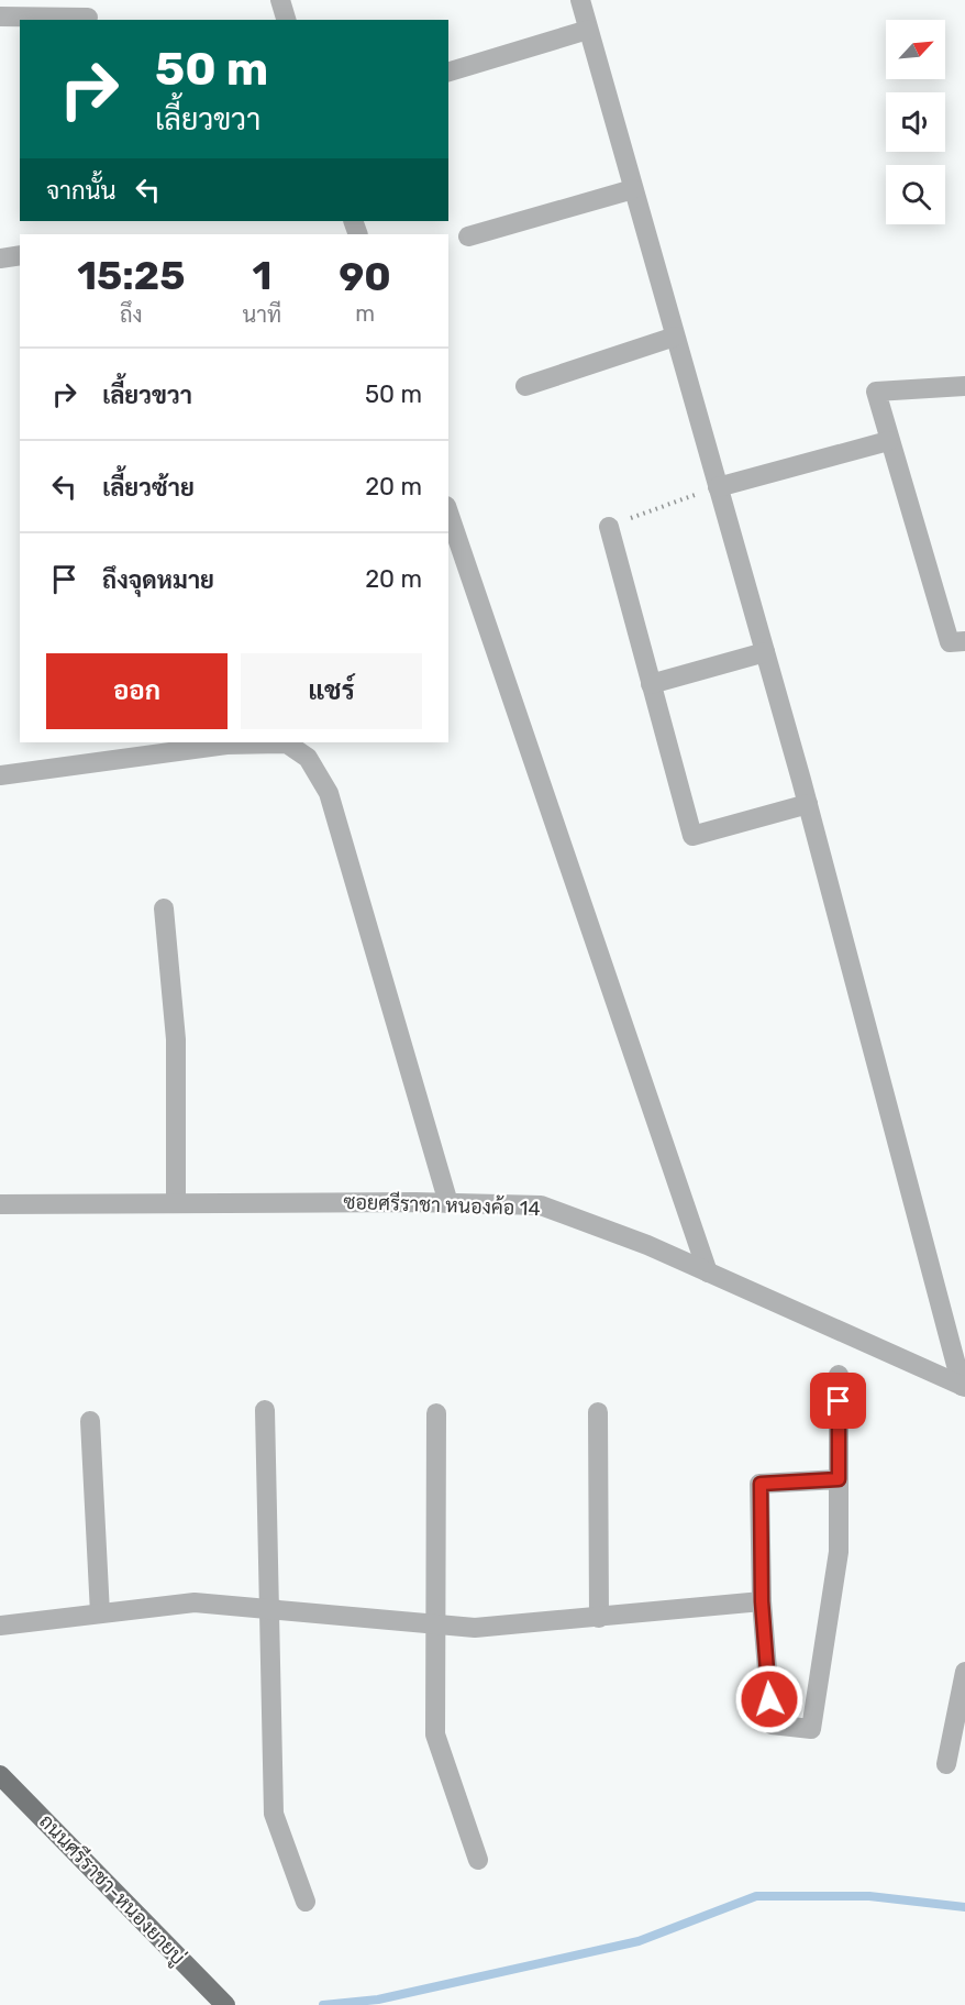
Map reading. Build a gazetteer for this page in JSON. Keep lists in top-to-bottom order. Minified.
{"streets":{"main road":["ถนนศรีราชา-หนองยายบู่"],"street":["ซอยศรีราชา หนองค้อ 14"]},"north":"top right","page":{"turn":["50 m","เลี้ยวขวา"],"then":"จากนั้น","eta":["15:25","ถึง","1","นาที","90","m"],"list":[{"name":"เลี้ยวขวา","value":"50 m"},{"name":"เลี้ยวซ้าย","value":"20 m"},{"name":"ถึงจุดหมาย","value":"20 m"}],"buttons":["ออก","แชร์"]}}
